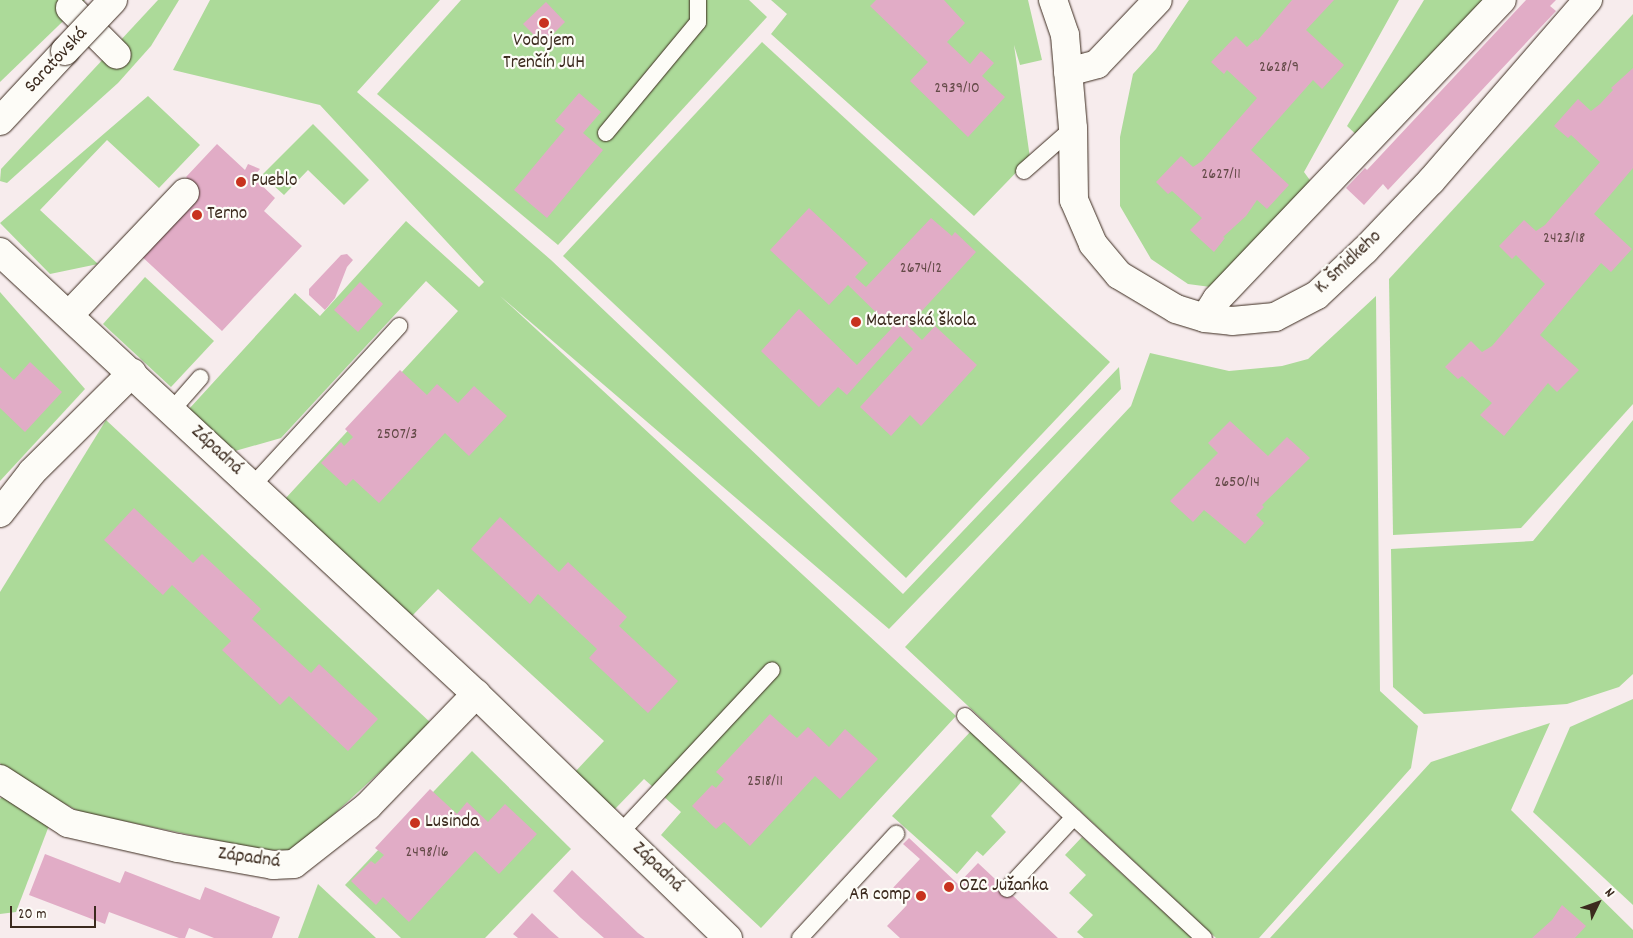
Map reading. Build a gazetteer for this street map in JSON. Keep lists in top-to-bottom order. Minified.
{"streets":{"street":["Saratovská","K. Šmidkeho","Západná"]},"places":["Vodojem Trenčín JUH","Pueblo","Terno","Materská škola","Lusinda","OZC Južanka","AR comp"],"house_numbers":["2628/9","2939/10","2627/11","2423/18","2674/12","2507/3","2650/14","2518/11","2498/16"],"scale_bar":"20 m","north":"top right"}
